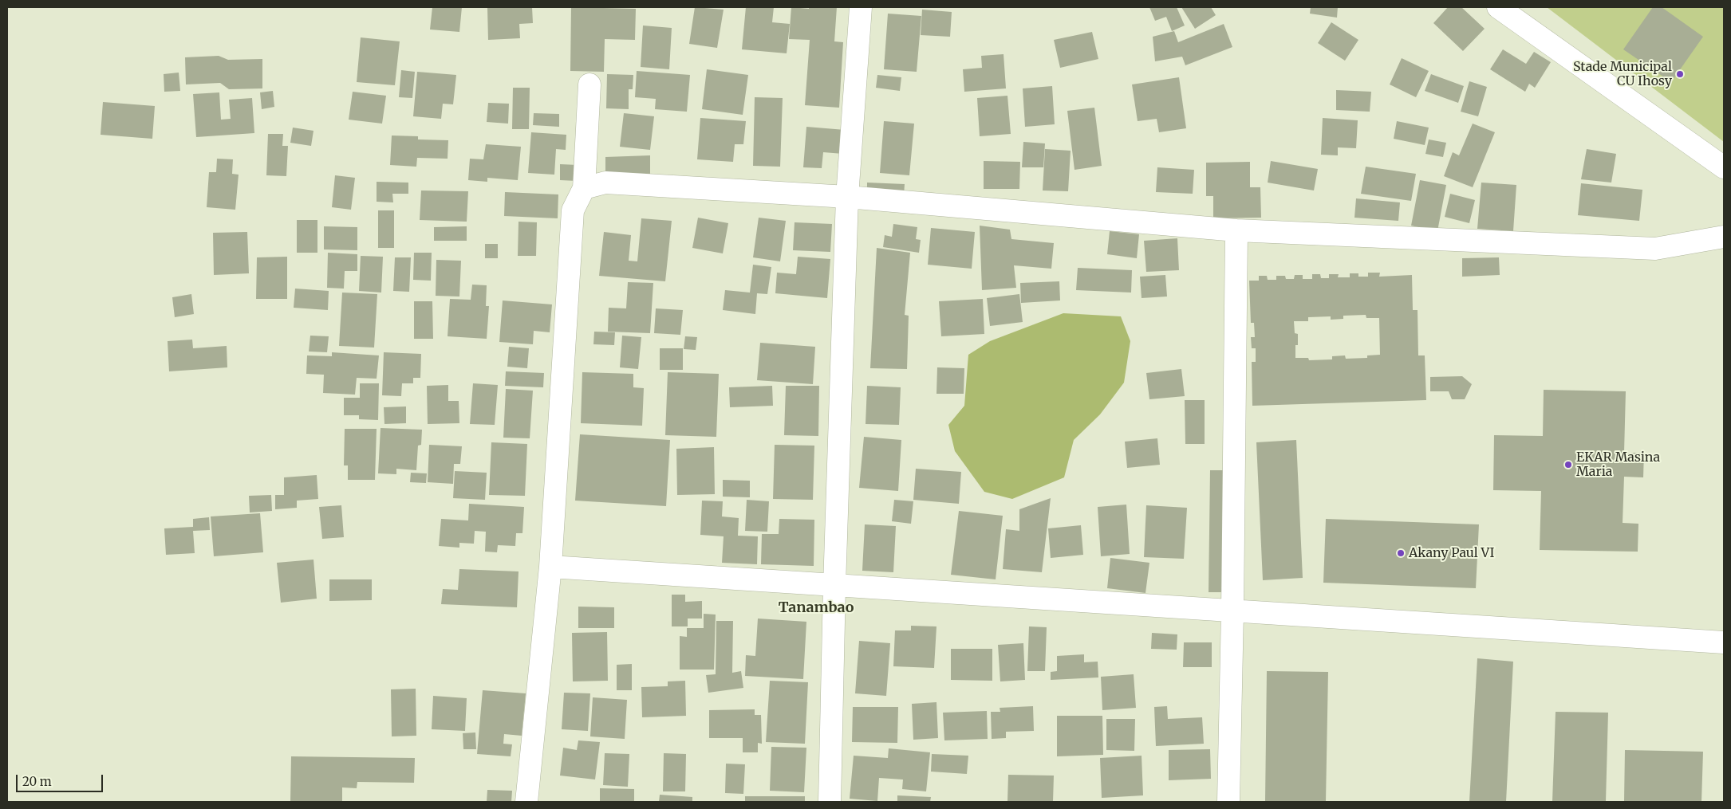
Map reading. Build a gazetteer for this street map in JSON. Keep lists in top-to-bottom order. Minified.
{"districts":["Tanambao"],"places":["Stade Municipal CU Ihosy","EKAR Masina Maria","Akany Paul VI"],"scale_bar":"20 m"}
